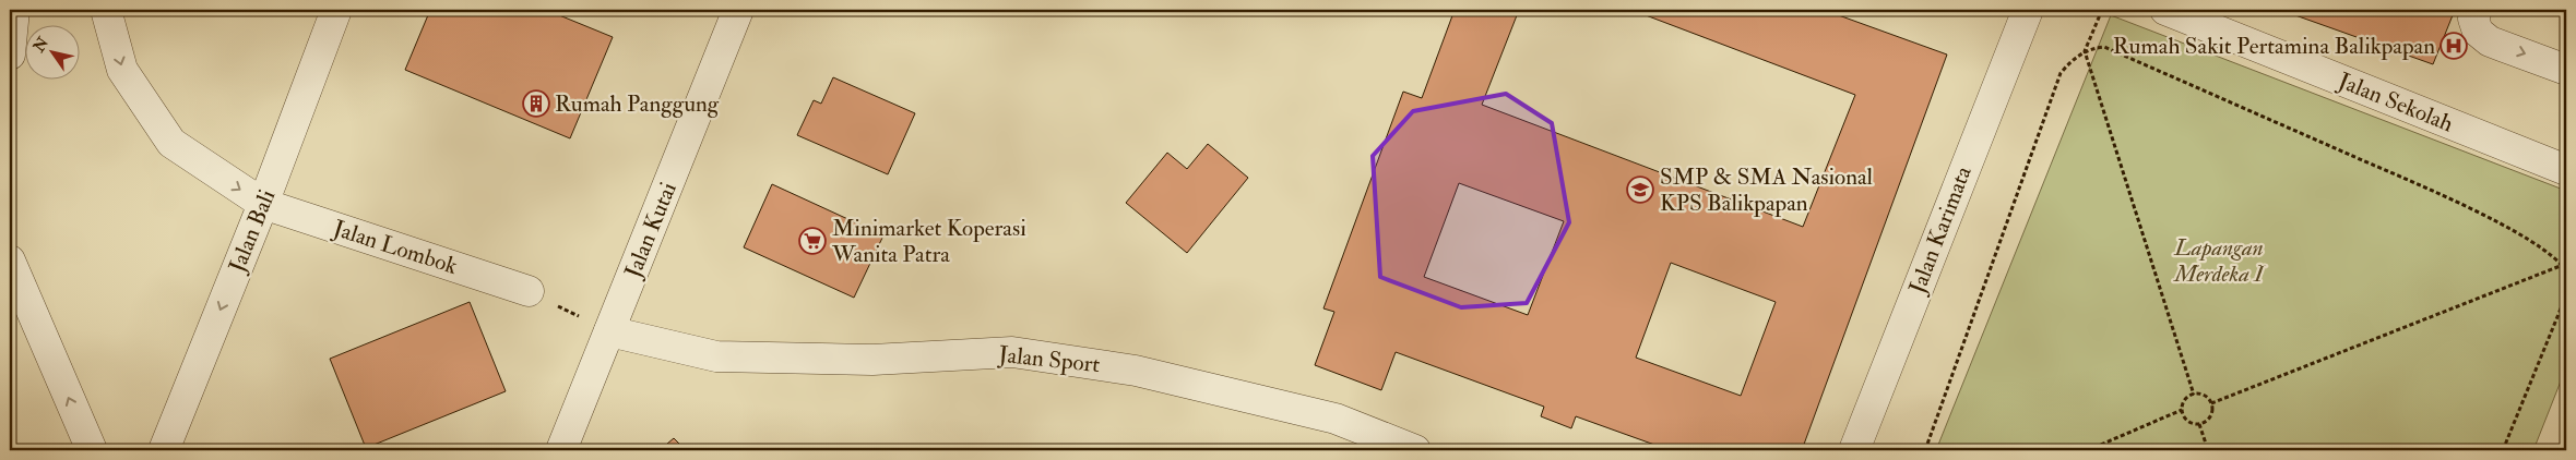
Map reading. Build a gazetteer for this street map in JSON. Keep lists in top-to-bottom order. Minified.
{"streets":{"street":["Jalan Sekolah","Jalan Kutai","Jalan Karimata","Jalan Bali","Jalan Lombok","Jalan Sport"]},"crossings":[["Jalan Kutai","Jalan Sport"],["Jalan Bali","Jalan Lombok"]],"one_way":["Jalan Bali"],"parks":["Lapangan Merdeka I"],"places":{"hospital":["Rumah Sakit Pertamina Balikpapan"],"building":["Rumah Panggung"],"school or university":["SMP & SMA Nasional KPS Balikpapan"],"supermarket":["Minimarket Koperasi Wanita Patra"]},"north":"top left"}
